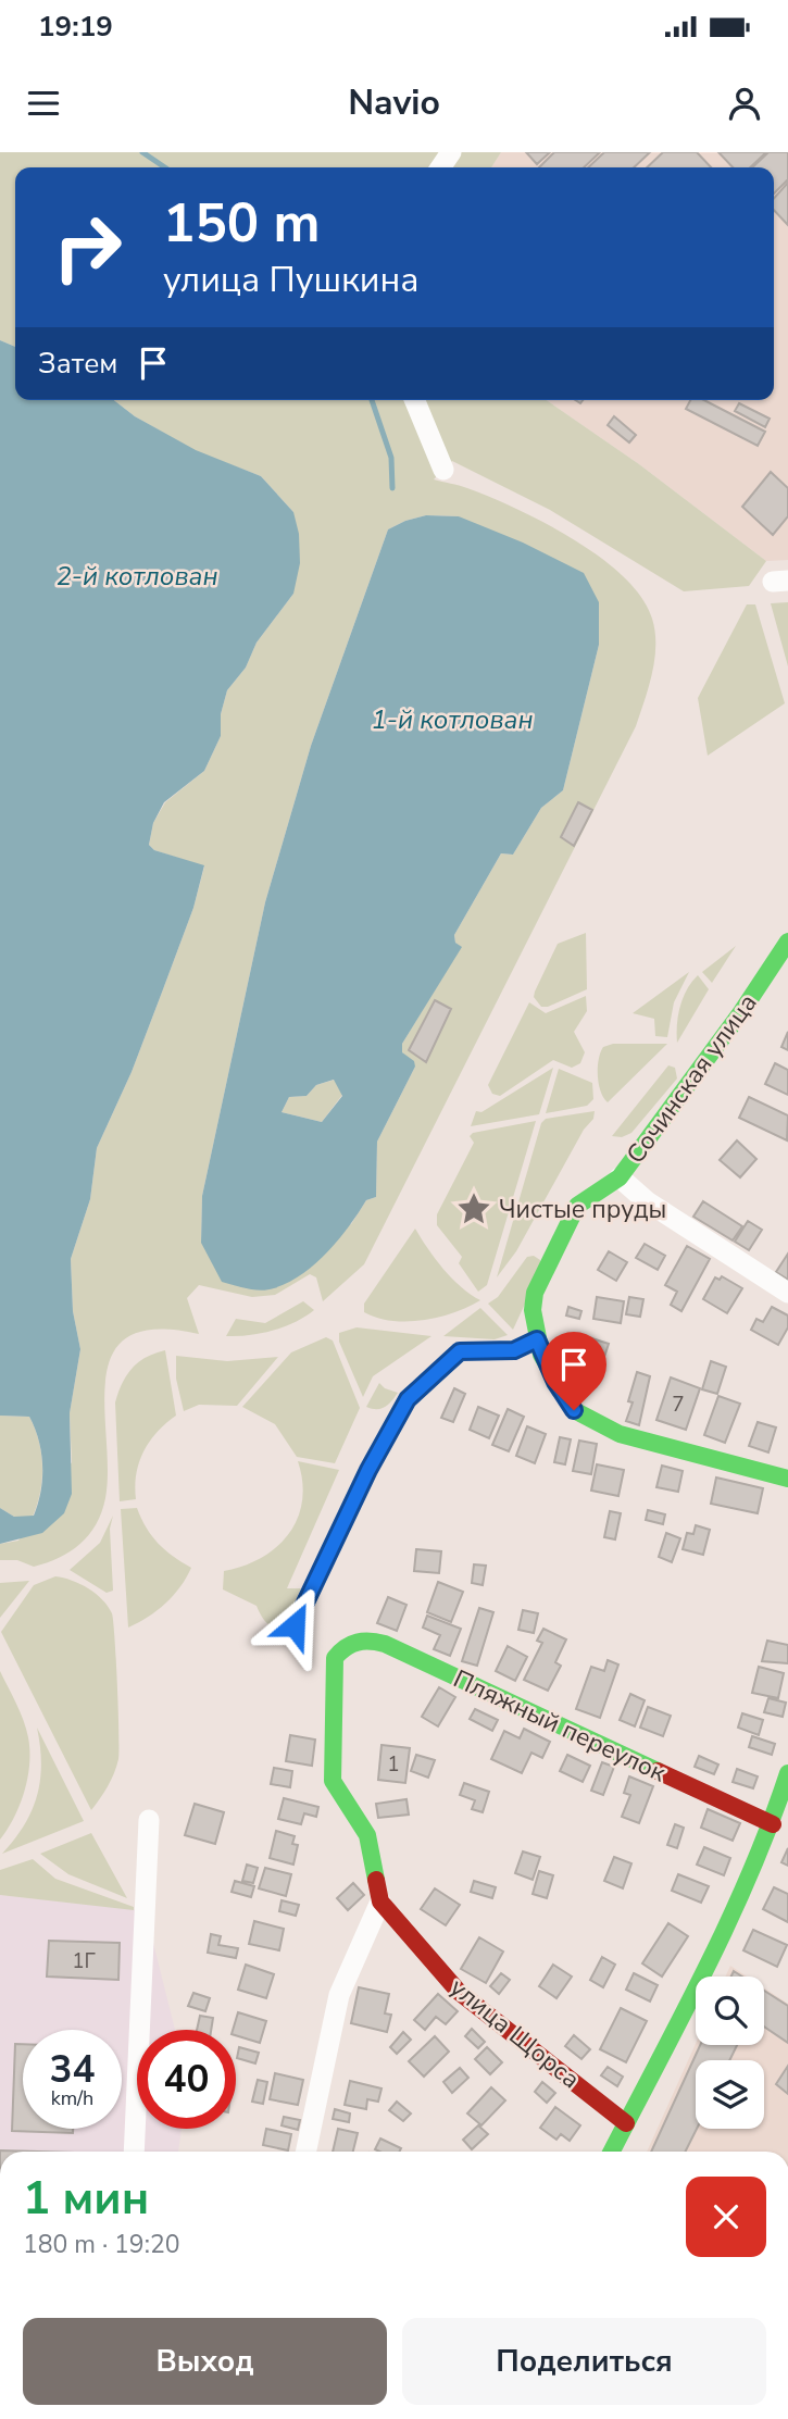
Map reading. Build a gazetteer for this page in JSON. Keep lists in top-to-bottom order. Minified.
{"streets":{"street":["Сочинская улица","Пляжный переулок","улица Щорса"]},"crossings":[["Пляжный переулок","улица Щорса"]],"water":["2-й котлован","1-й котлован"],"places":{"place":["Чистые пруды"]},"house_numbers":["7","1","1Г"],"page":{"status":"19:19","header":"Navio","turn":["150 m","улица Пушкина"],"then":"Затем","speed":"34 km/h","limit":"40","heading":["1 мин","180 m · 19:20"],"buttons":["Выход","Поделиться"]}}
